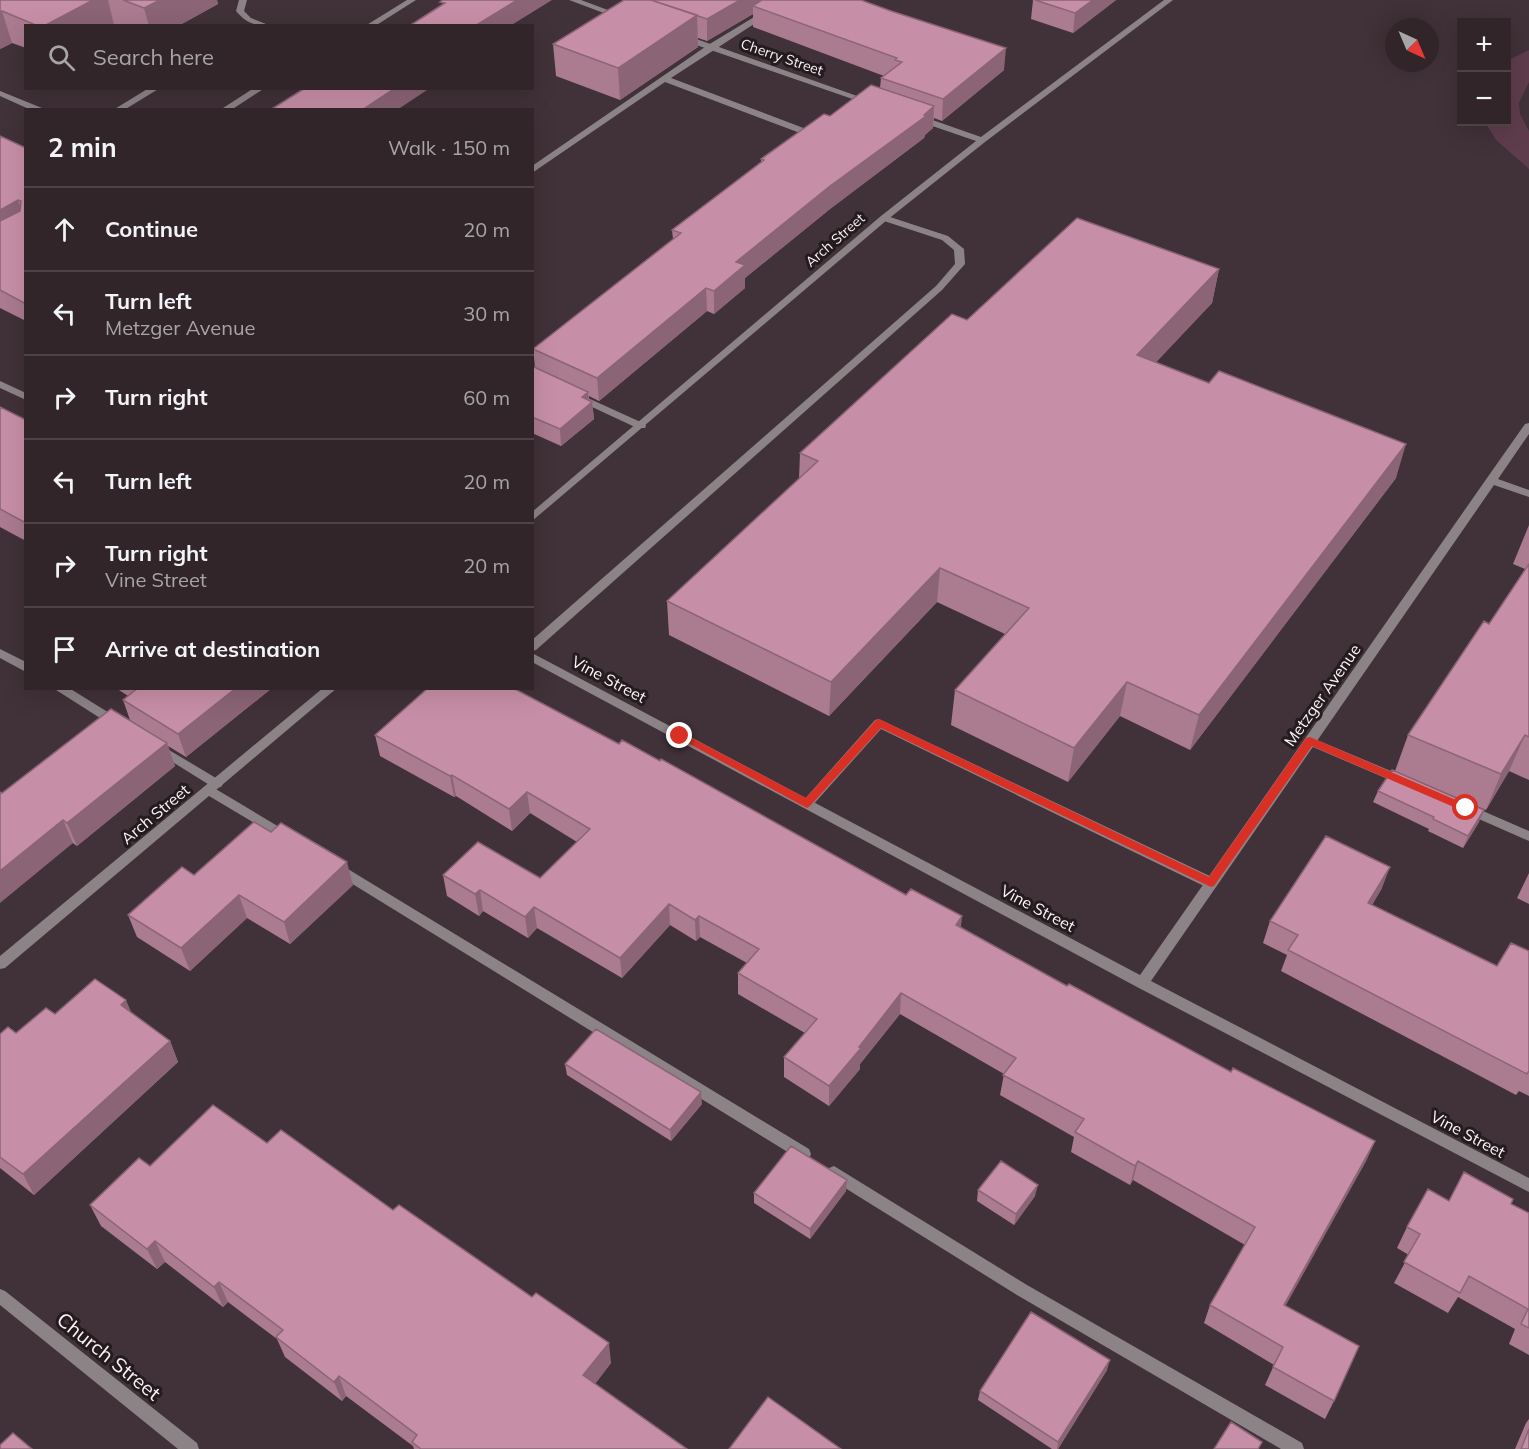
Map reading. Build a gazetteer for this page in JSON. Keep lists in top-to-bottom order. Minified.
{"streets":{"street":["Cherry Street","Arch Street","Vine Street","Metzger Avenue","Church Street"]},"crossings":[["Vine Street","Metzger Avenue"]],"north":"bottom right","page":{"map_buttons":["+","−"],"search":"Search here","heading":["2 min","Walk · 150 m"],"list":[["Continue","20 m"],["Turn left","Metzger Avenue","30 m"],["Turn right","60 m"],["Turn left","20 m"],["Turn right","Vine Street","20 m"],"Arrive at destination"]}}
